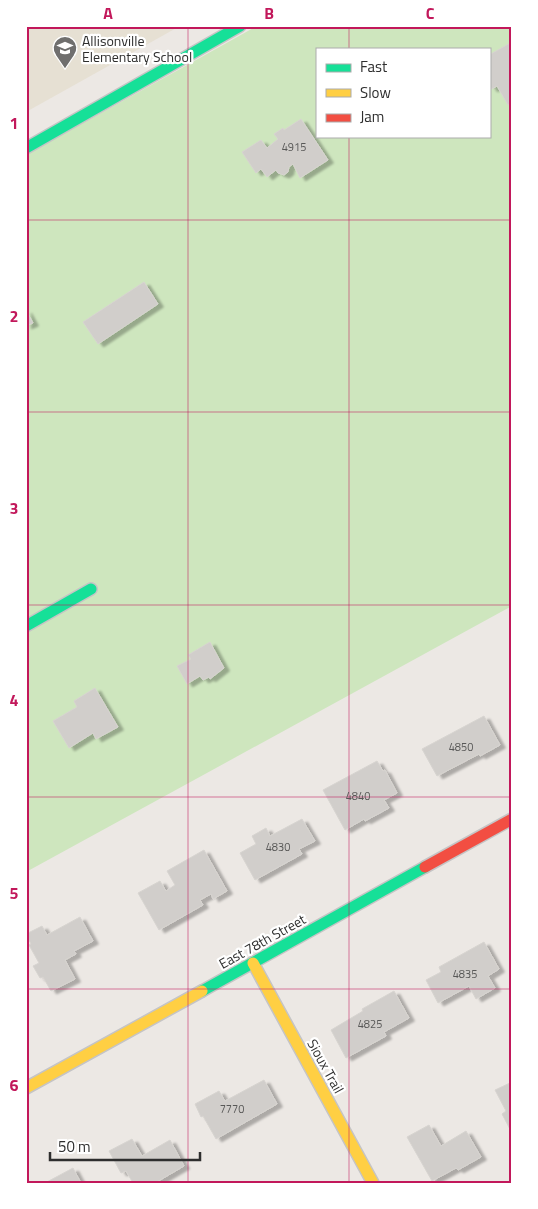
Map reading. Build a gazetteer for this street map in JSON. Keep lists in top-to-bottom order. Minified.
{"streets":{"street":["East 78th Street","Sioux Trail"]},"crossings":[["East 78th Street","Sioux Trail"]],"places":{"school or university":["Allisonville Elementary School"]},"house_numbers":["4915","4850","4840","4830","4835","4825","7770"],"legend":["Fast","Slow","Jam"],"scale_bar":"50 m","grid":{"columns":["A","B","C"],"rows":["1","2","3","4","5","6"]}}
